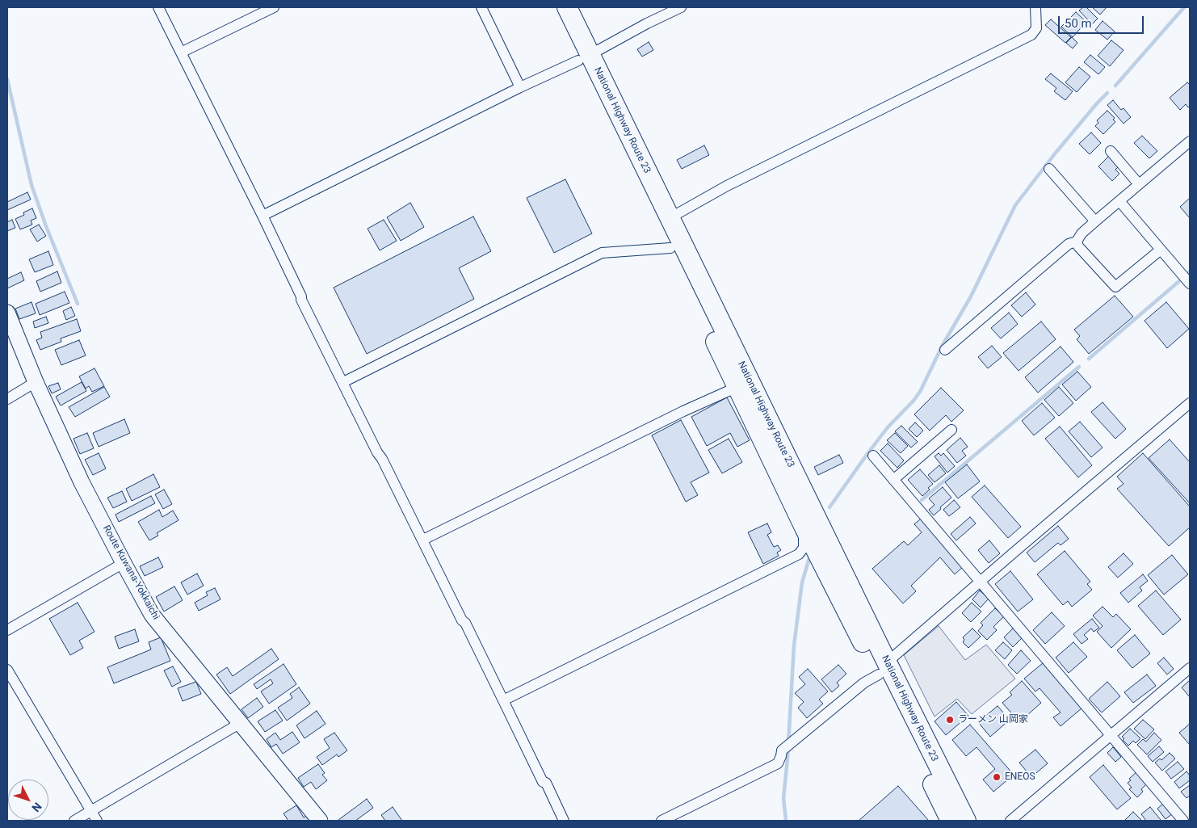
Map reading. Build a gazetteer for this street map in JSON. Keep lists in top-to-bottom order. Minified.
{"streets":{"highway":["National Highway Route 23"],"main road":["Route Kuwana-Yokkaichi"]},"places":["ラーメン 山岡家","ENEOS"],"scale_bar":"50 m","north":"bottom right"}
